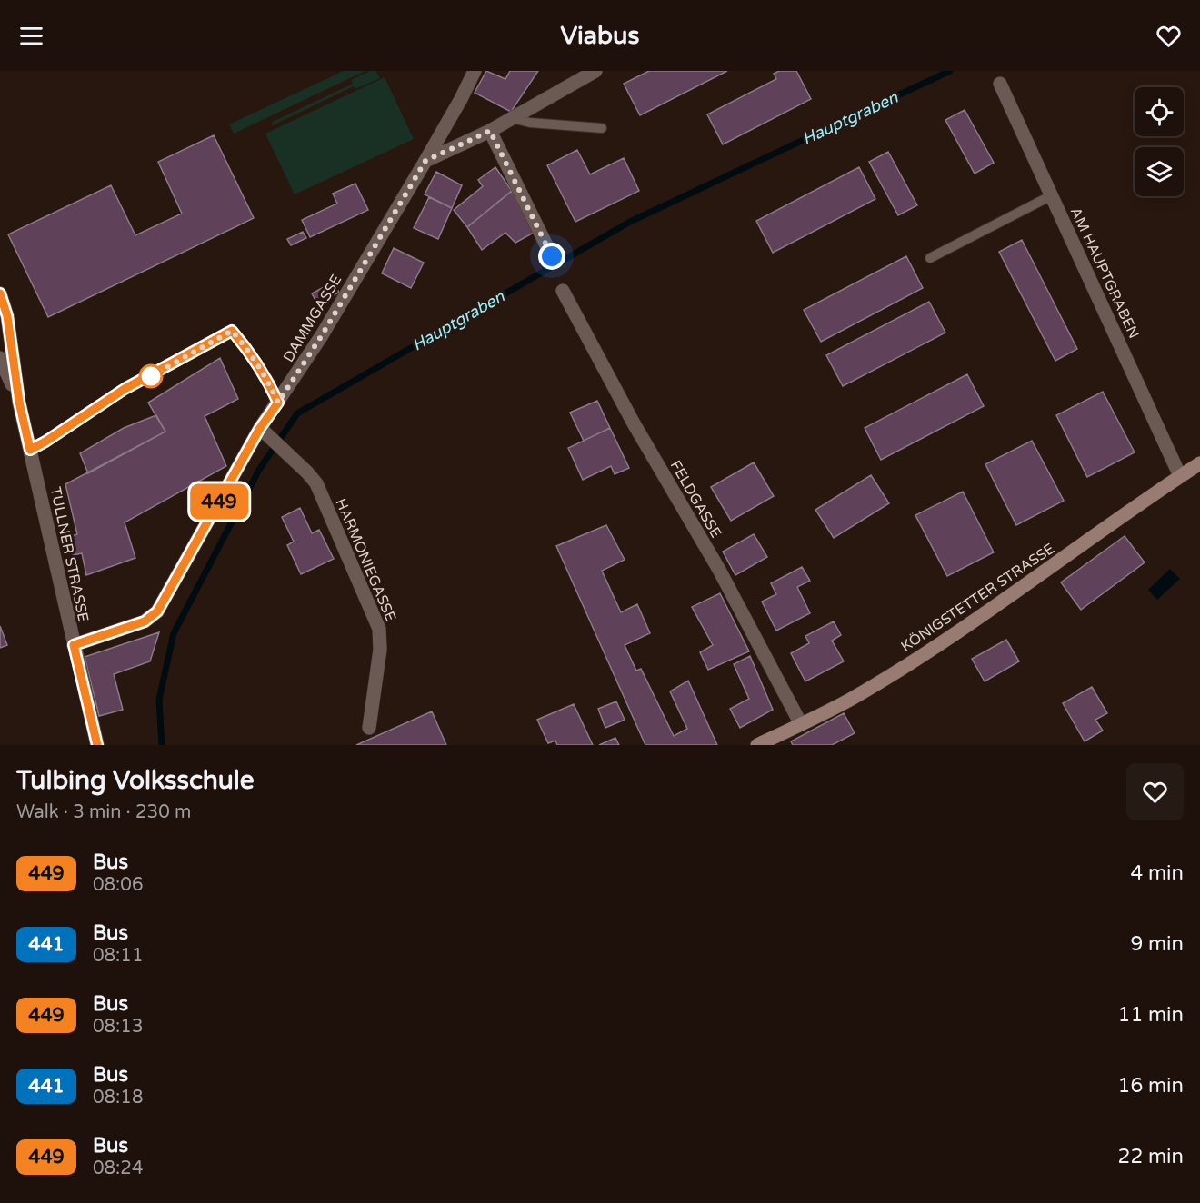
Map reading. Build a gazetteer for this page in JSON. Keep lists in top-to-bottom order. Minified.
{"streets":{"main road":["KÖNIGSTETTER STRASSE"],"street":["AM HAUPTGRABEN","DAMMGASSE","FELDGASSE","TULLNER STRASSE","HARMONIEGASSE"]},"crossings":[["AM HAUPTGRABEN","KÖNIGSTETTER STRASSE"],["DAMMGASSE","TULLNER STRASSE"],["DAMMGASSE","HARMONIEGASSE"],["FELDGASSE","KÖNIGSTETTER STRASSE"]],"water":["Hauptgraben"],"lines":["bus line 449"],"page":{"header":"Viabus","on_map":"449","heading":["Tulbing Volksschule","Walk · 3 min · 230 m"],"list":[{"mark":"449","name":"Bus","note":"08:06","value":"4 min"},{"mark":"441","name":"Bus","note":"08:11","value":"9 min"},{"mark":"449","name":"Bus","note":"08:13","value":"11 min"},{"mark":"441","name":"Bus","note":"08:18","value":"16 min"},{"mark":"449","name":"Bus","note":"08:24","value":"22 min"}]}}
